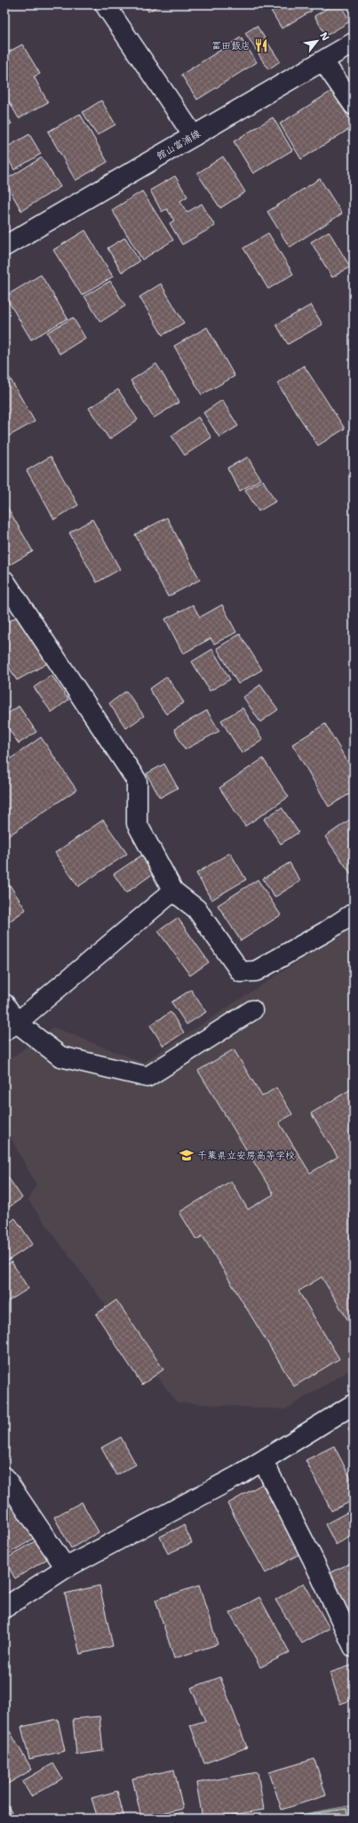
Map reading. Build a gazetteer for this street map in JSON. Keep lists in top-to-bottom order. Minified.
{"streets":{"street":["館山富浦線"]},"places":{"restaurant":["冨田飯店"],"school or university":["千葉県立安房高等学校"]},"north":"top right"}
